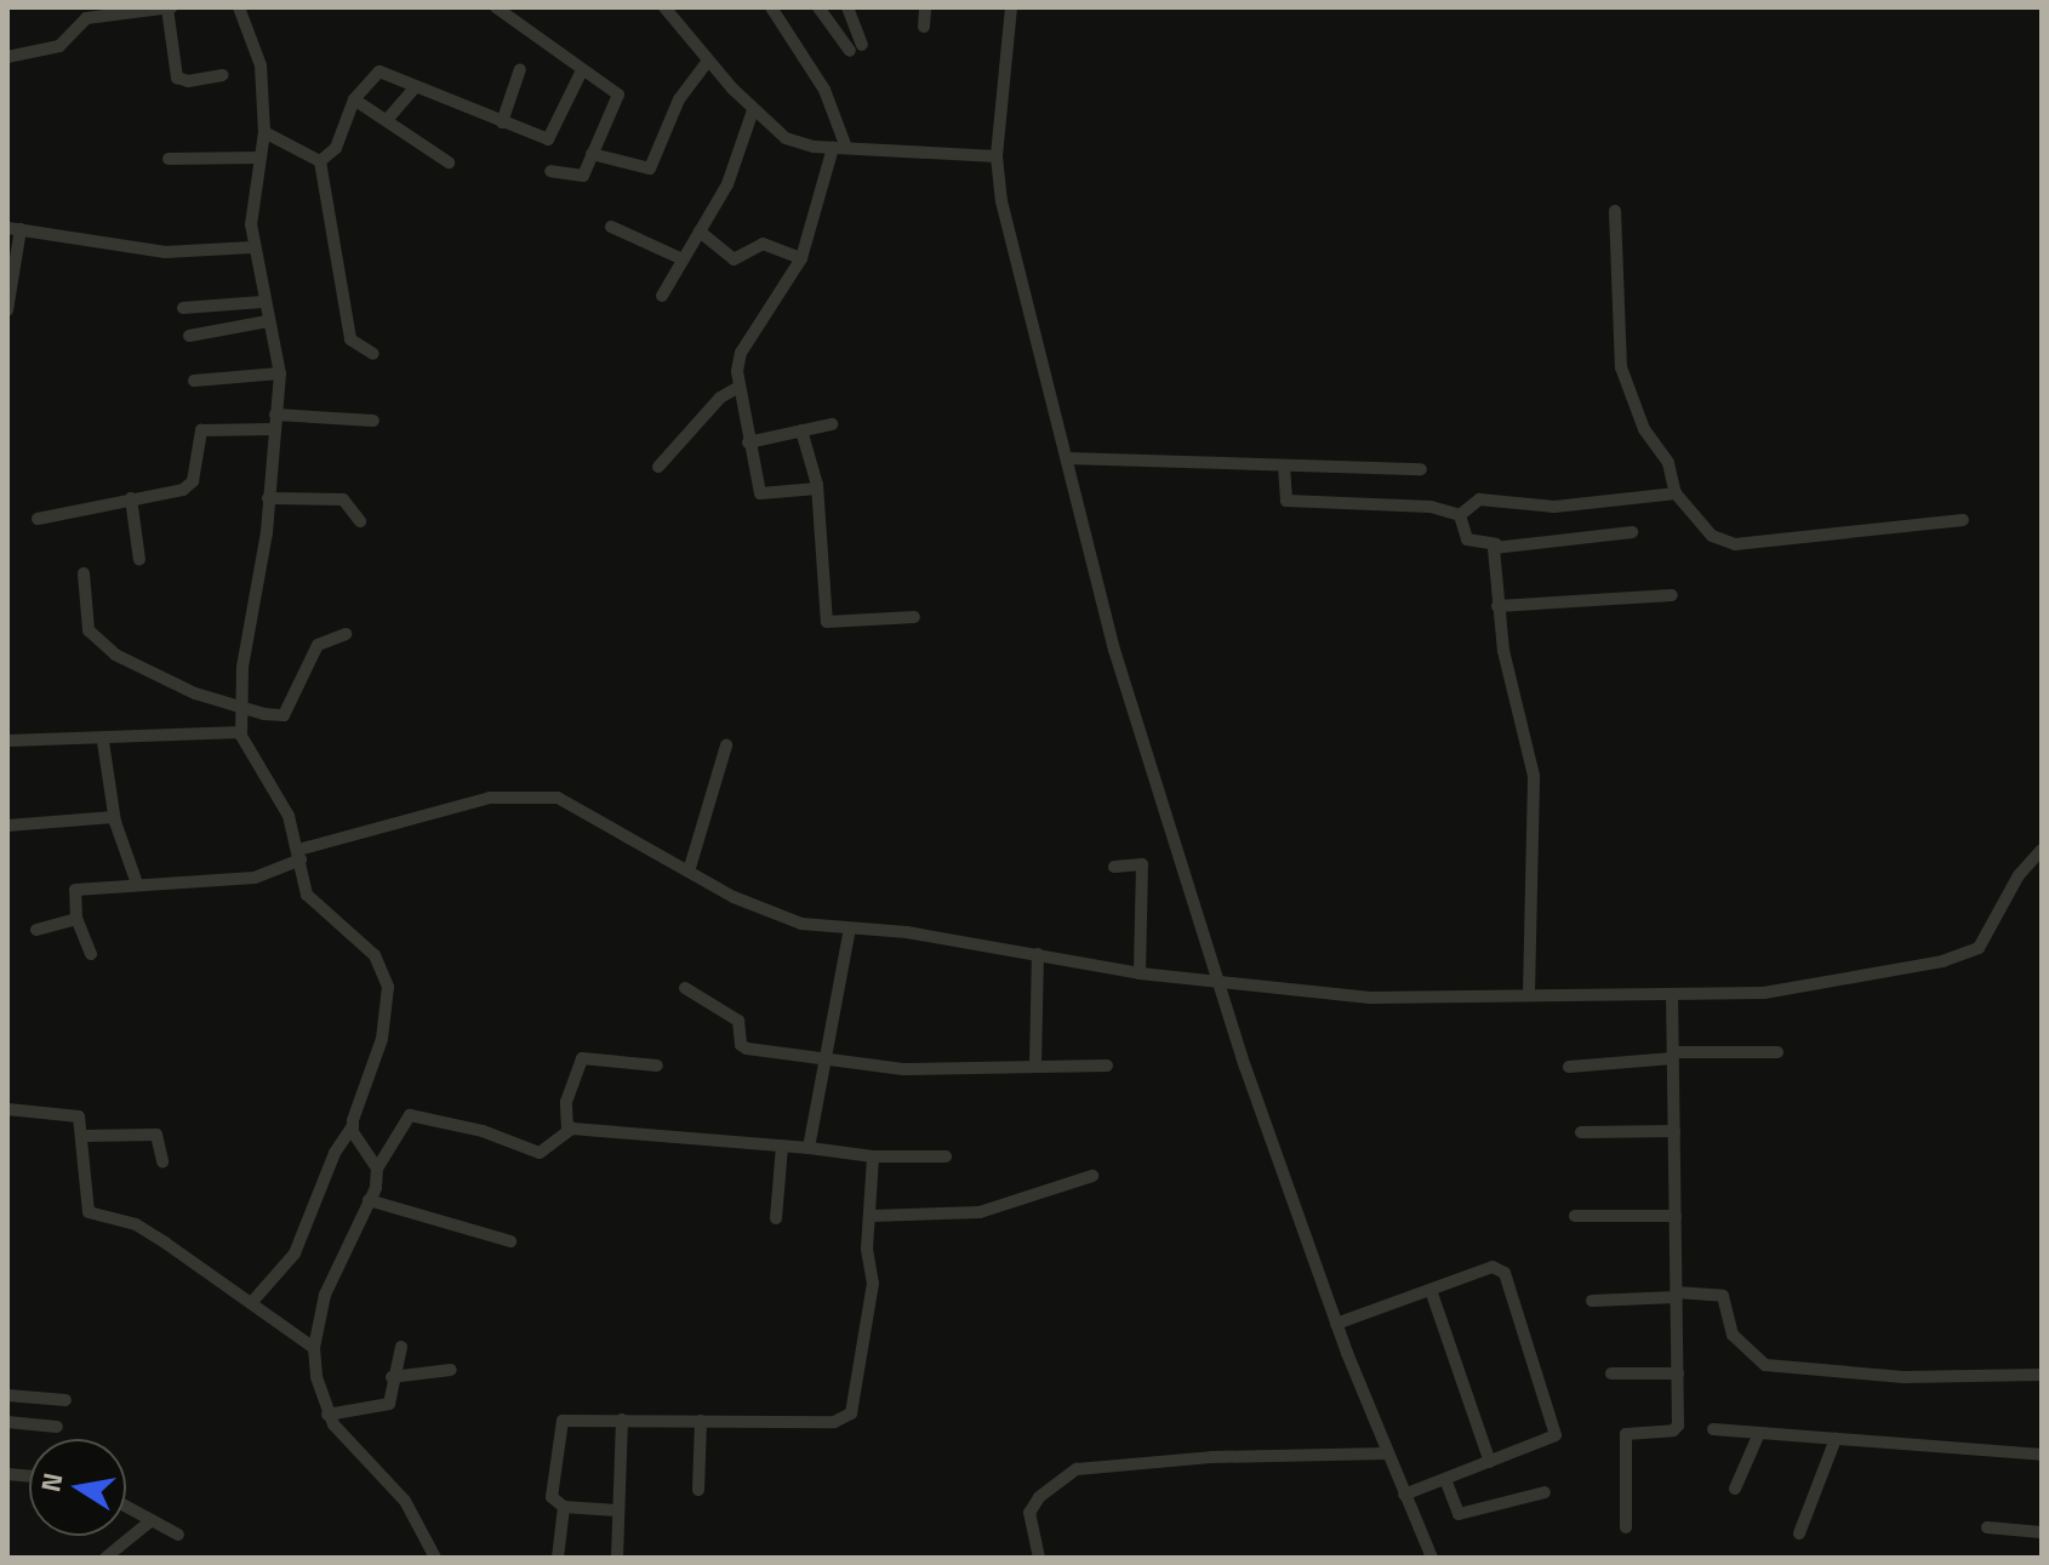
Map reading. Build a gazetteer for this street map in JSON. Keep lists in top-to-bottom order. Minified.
{"north":"left"}
